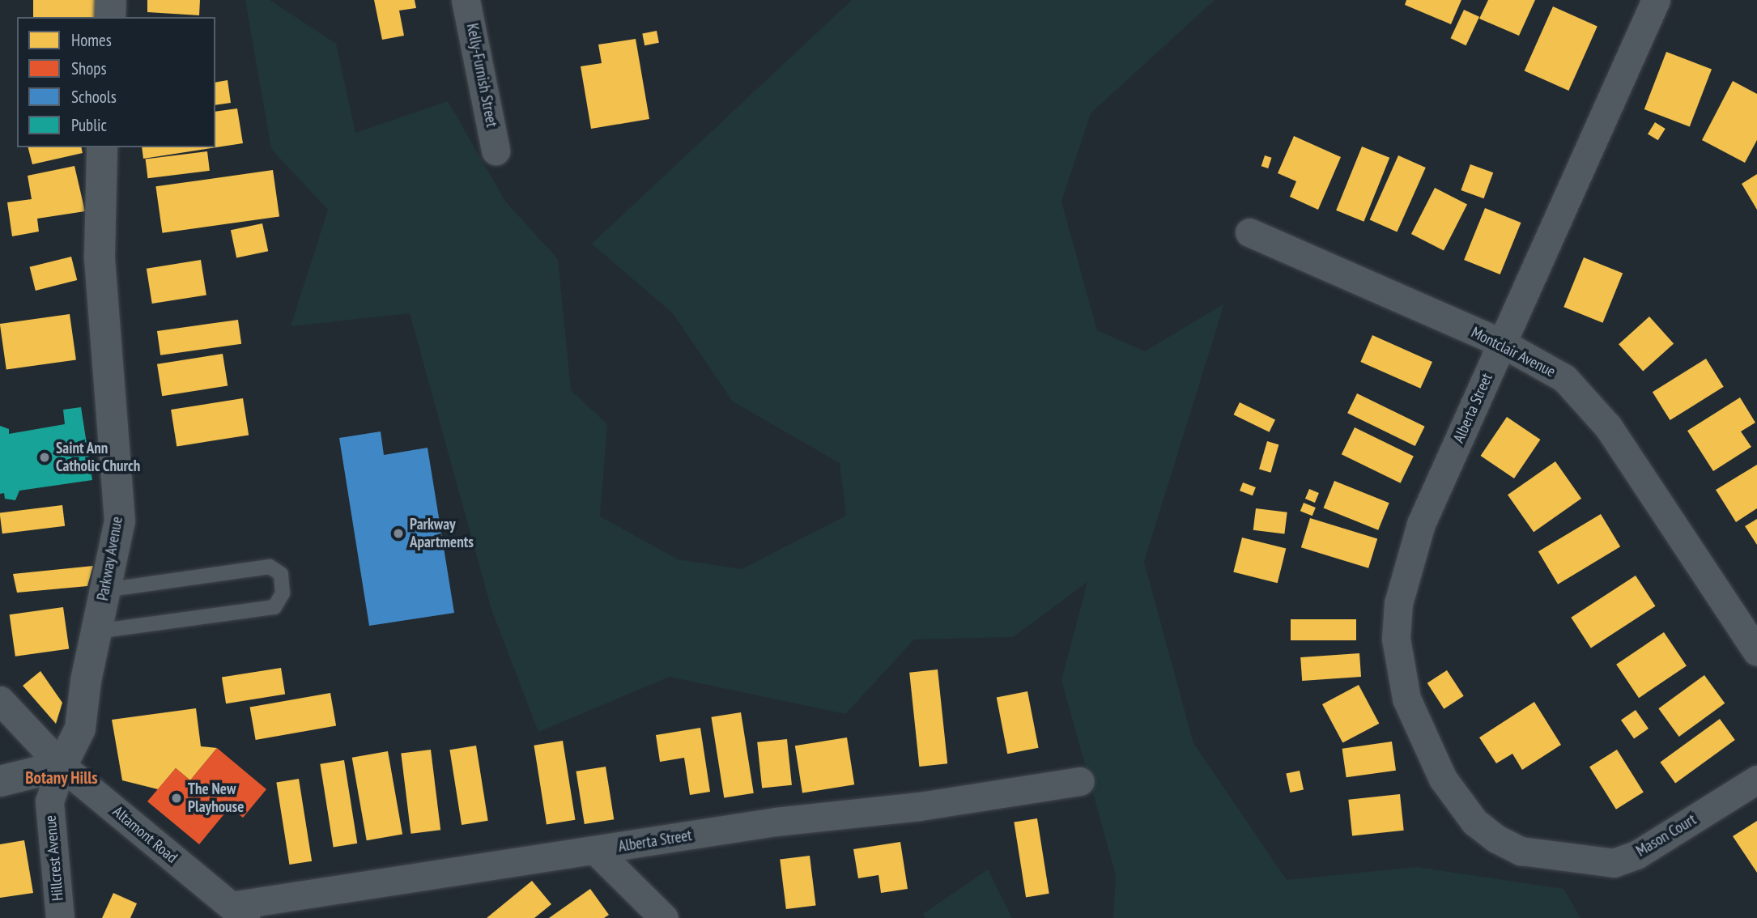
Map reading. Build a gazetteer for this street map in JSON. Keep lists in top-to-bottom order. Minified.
{"streets":{"street":["Kelly-Furnish Street","Montclair Avenue","Alberta Street","Parkway Avenue","Altamont Road","Mason Court","Hillcrest Avenue"]},"crossings":[["Montclair Avenue","Alberta Street"],["Alberta Street","Altamont Road"],["Alberta Street","Mason Court"],["Parkway Avenue","Altamont Road"],["Parkway Avenue","Hillcrest Avenue"],["Altamont Road","Hillcrest Avenue"]],"districts":["Botany Hills"],"places":["Saint Ann Catholic Church","Parkway Apartments","The New Playhouse"],"legend":["Homes","Shops","Schools","Public"]}
